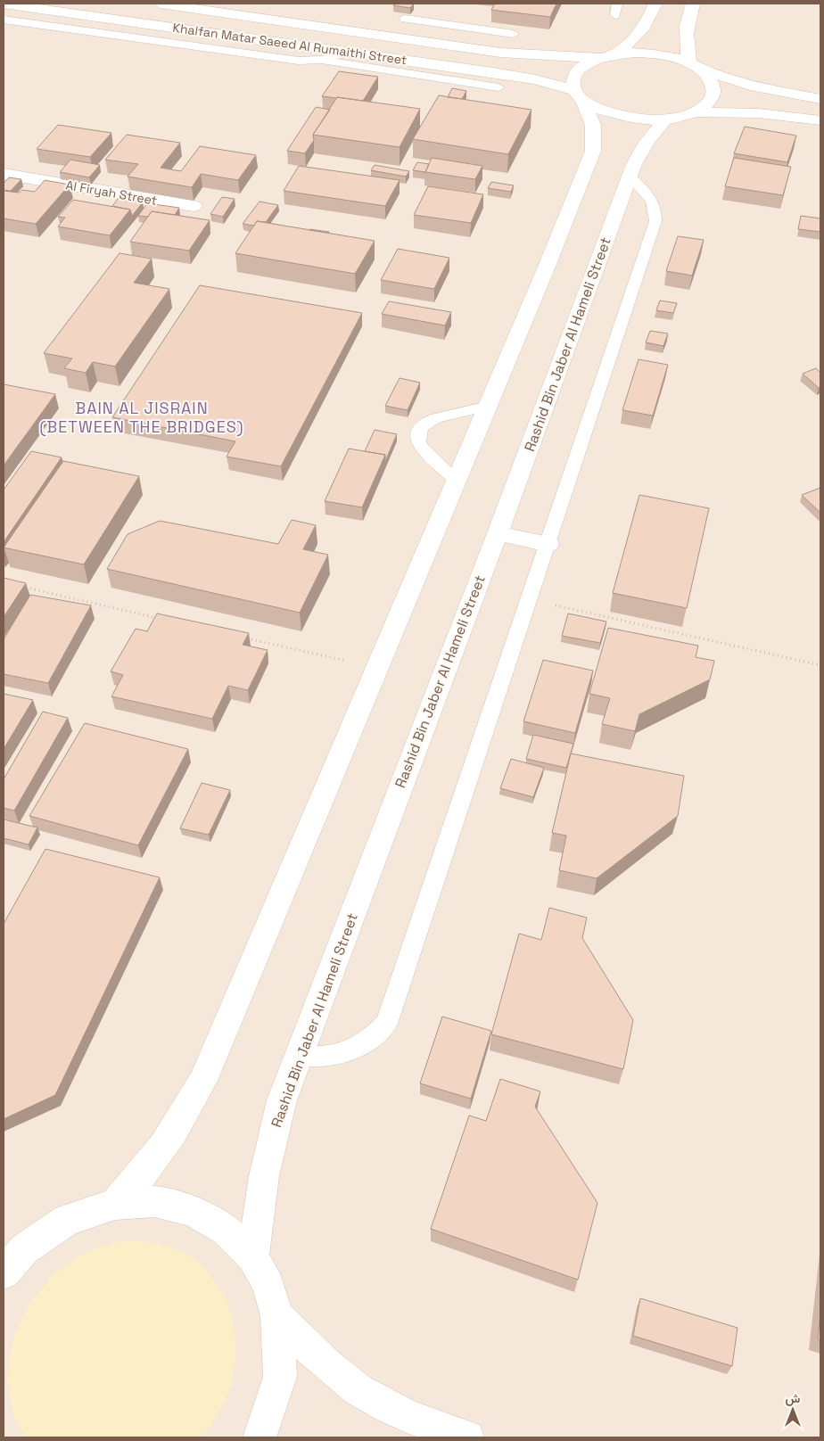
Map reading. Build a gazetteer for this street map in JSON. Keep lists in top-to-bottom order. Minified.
{"streets":{"street":["Khalfan Matar Saeed Al Rumaithi Street","Al Firyah Street","Rashid Bin Jaber Al Hameli Street"]},"crossings":[["Khalfan Matar Saeed Al Rumaithi Street","Rashid Bin Jaber Al Hameli Street"]],"districts":["BAIN AL JISRAIN (BETWEEN THE BRIDGES)"],"north":"top"}
